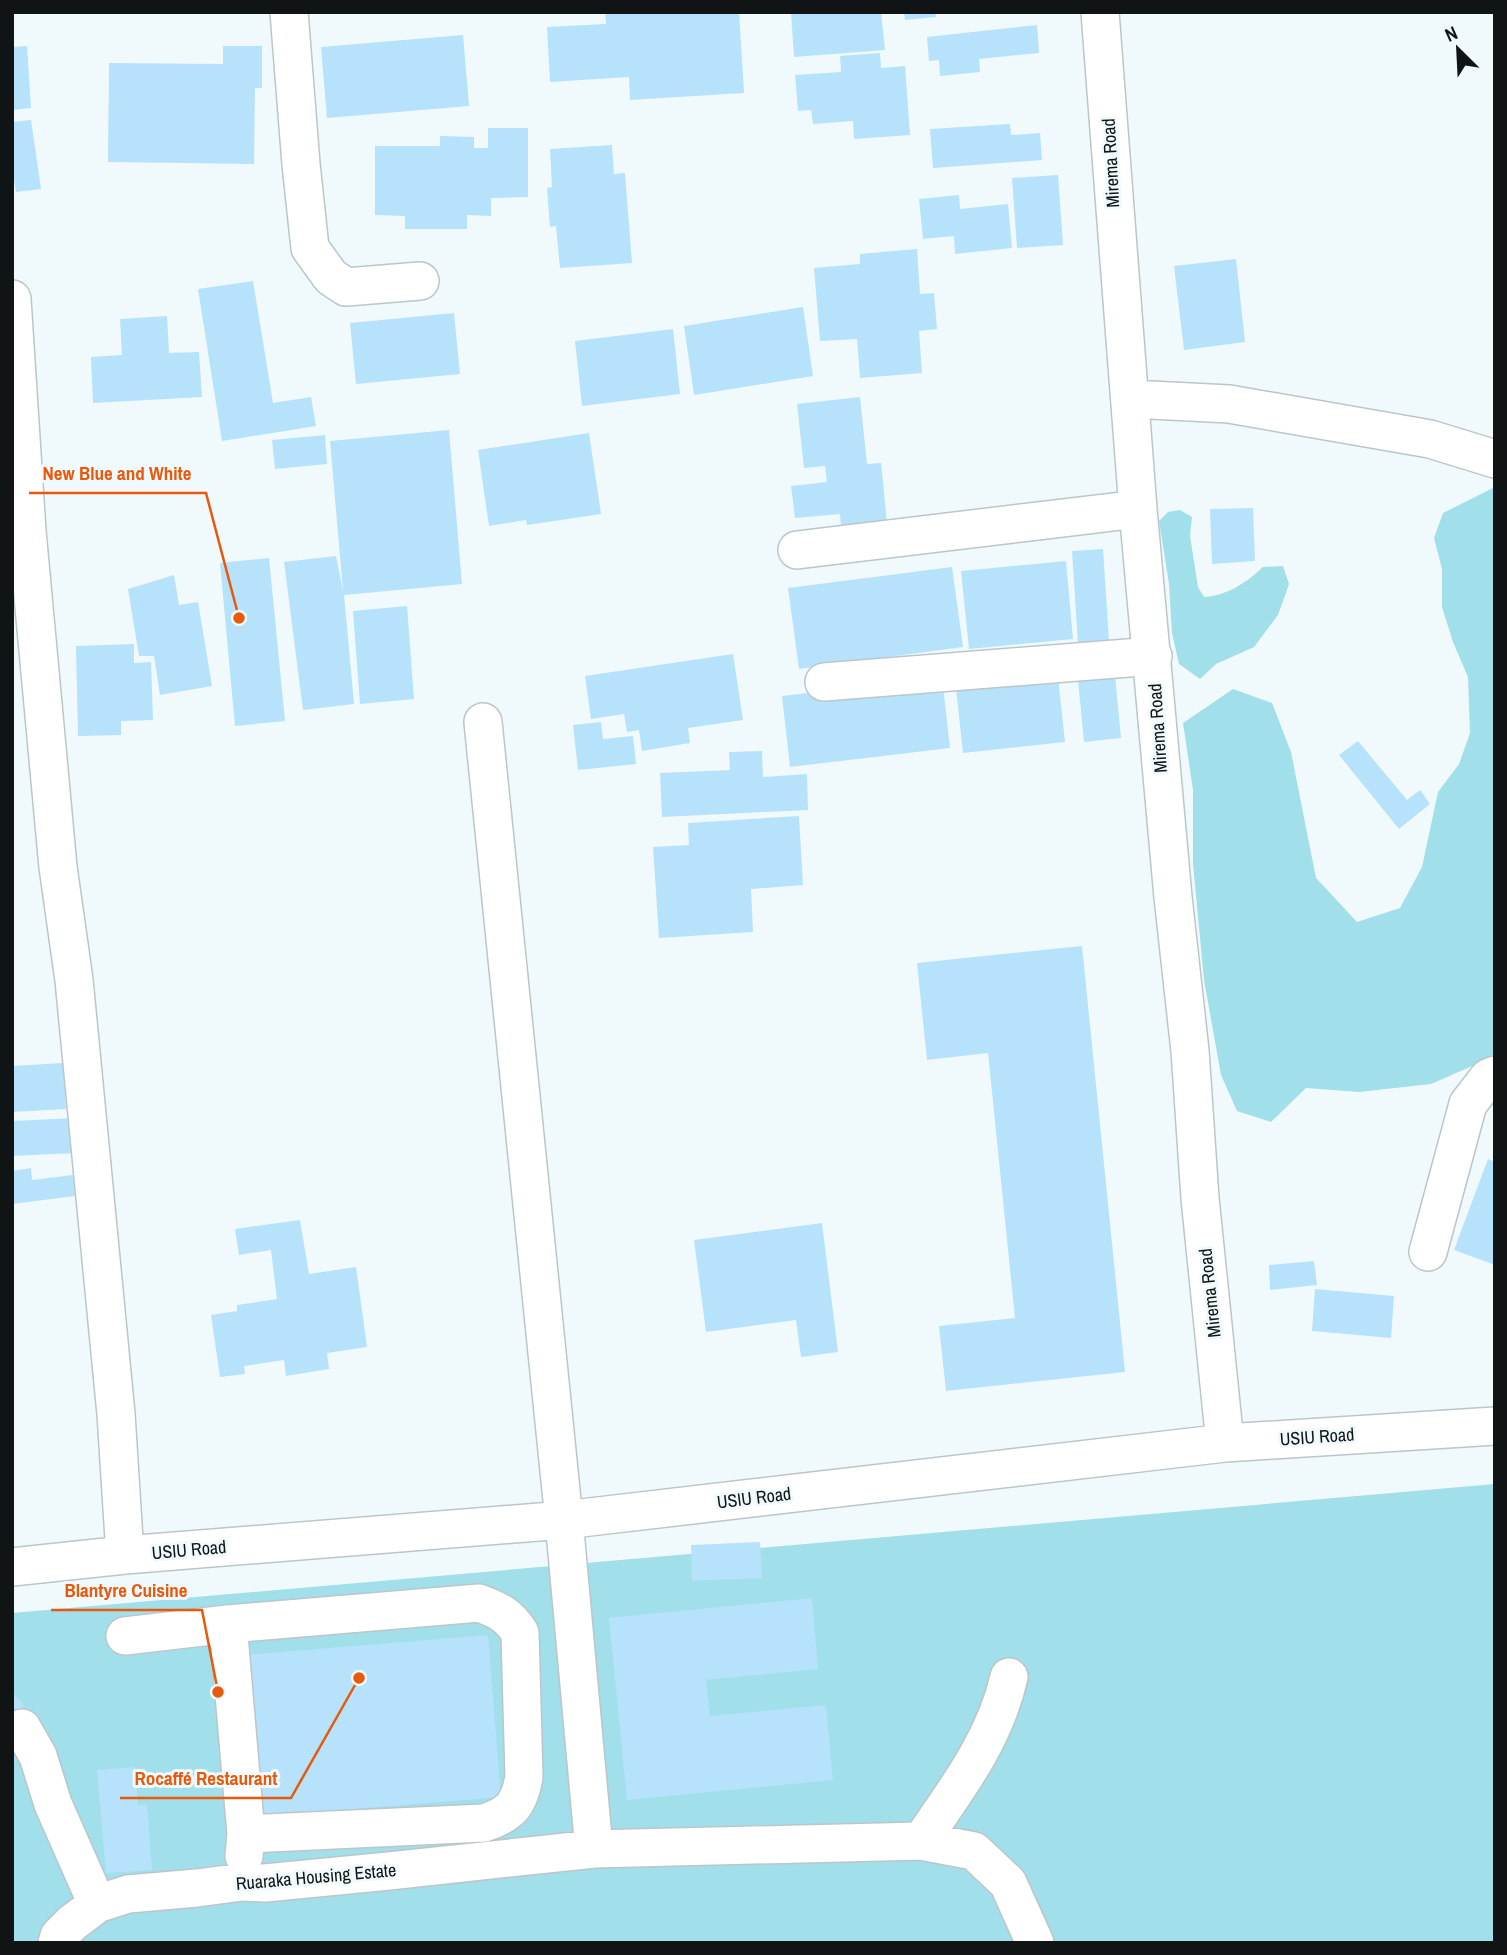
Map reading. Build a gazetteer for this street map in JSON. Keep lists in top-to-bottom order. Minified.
{"streets":{"street":["Mirema Road","USIU Road","Ruaraka Housing Estate"]},"crossings":[["Mirema Road","USIU Road"]],"places":["New Blue and White","Rocaffé Restaurant","Blantyre Cuisine"],"north":"top left"}
